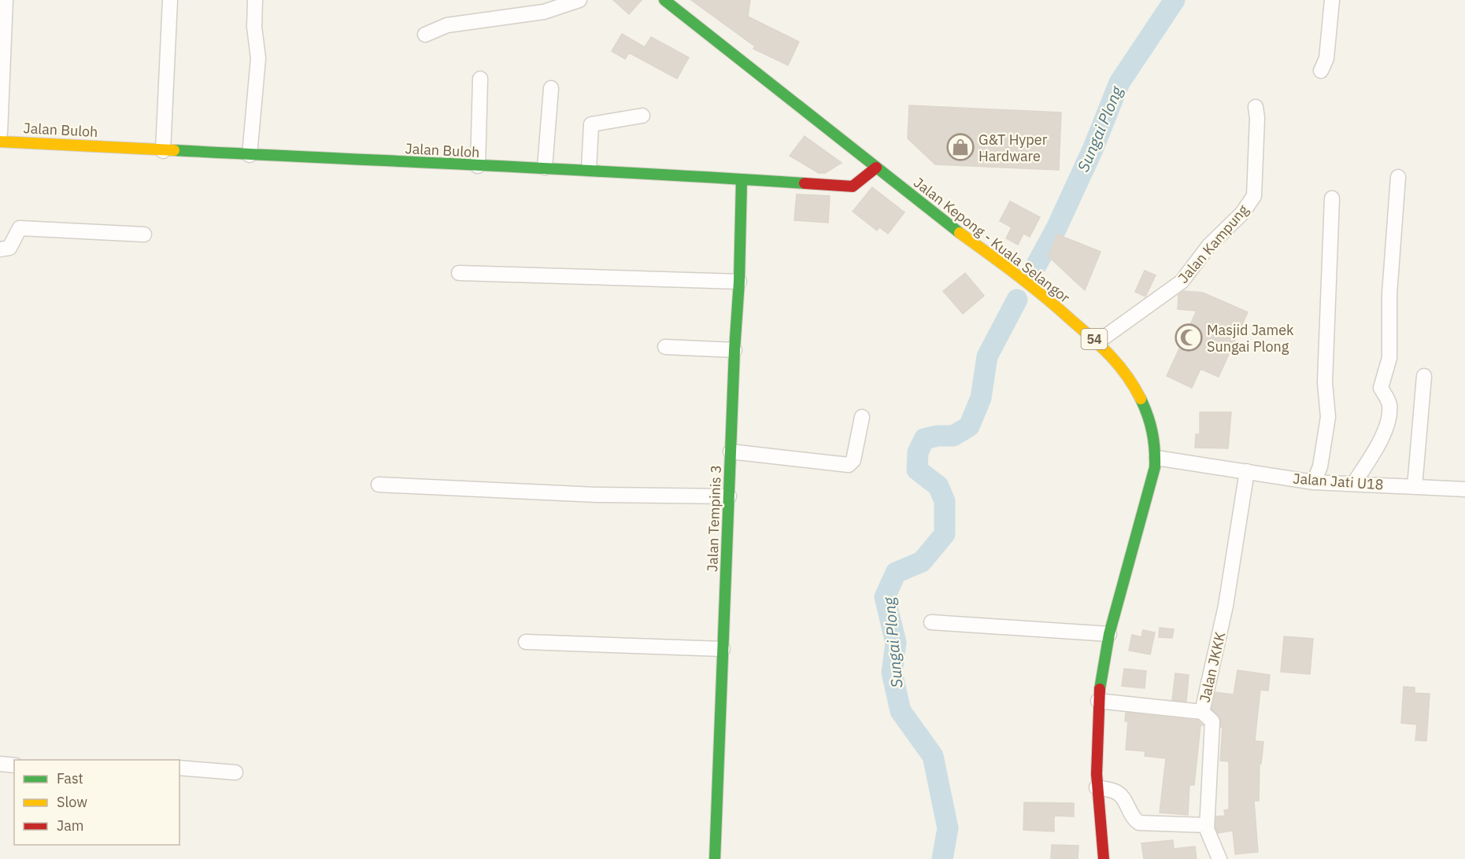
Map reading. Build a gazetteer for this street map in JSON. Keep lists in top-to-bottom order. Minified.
{"streets":{"main road":["Jalan Buloh","Jalan Kepong - Kuala Selangor","54","Jalan Tempinis 3"],"street":["Jalan Kampung","Jalan Jati U18","Jalan JKKK"]},"crossings":[["Jalan Buloh","Jalan Kepong - Kuala Selangor"],["Jalan Buloh","Jalan Tempinis 3"],["Jalan Kepong - Kuala Selangor","Jalan Kampung"],["Jalan Kepong - Kuala Selangor","Jalan Jati U18"],["Jalan Jati U18","Jalan JKKK"]],"water":["Sungai Plong"],"places":{"shop":["G&T Hyper Hardware"],"mosque":["Masjid Jamek Sungai Plong"]},"legend":["Fast","Slow","Jam"]}
